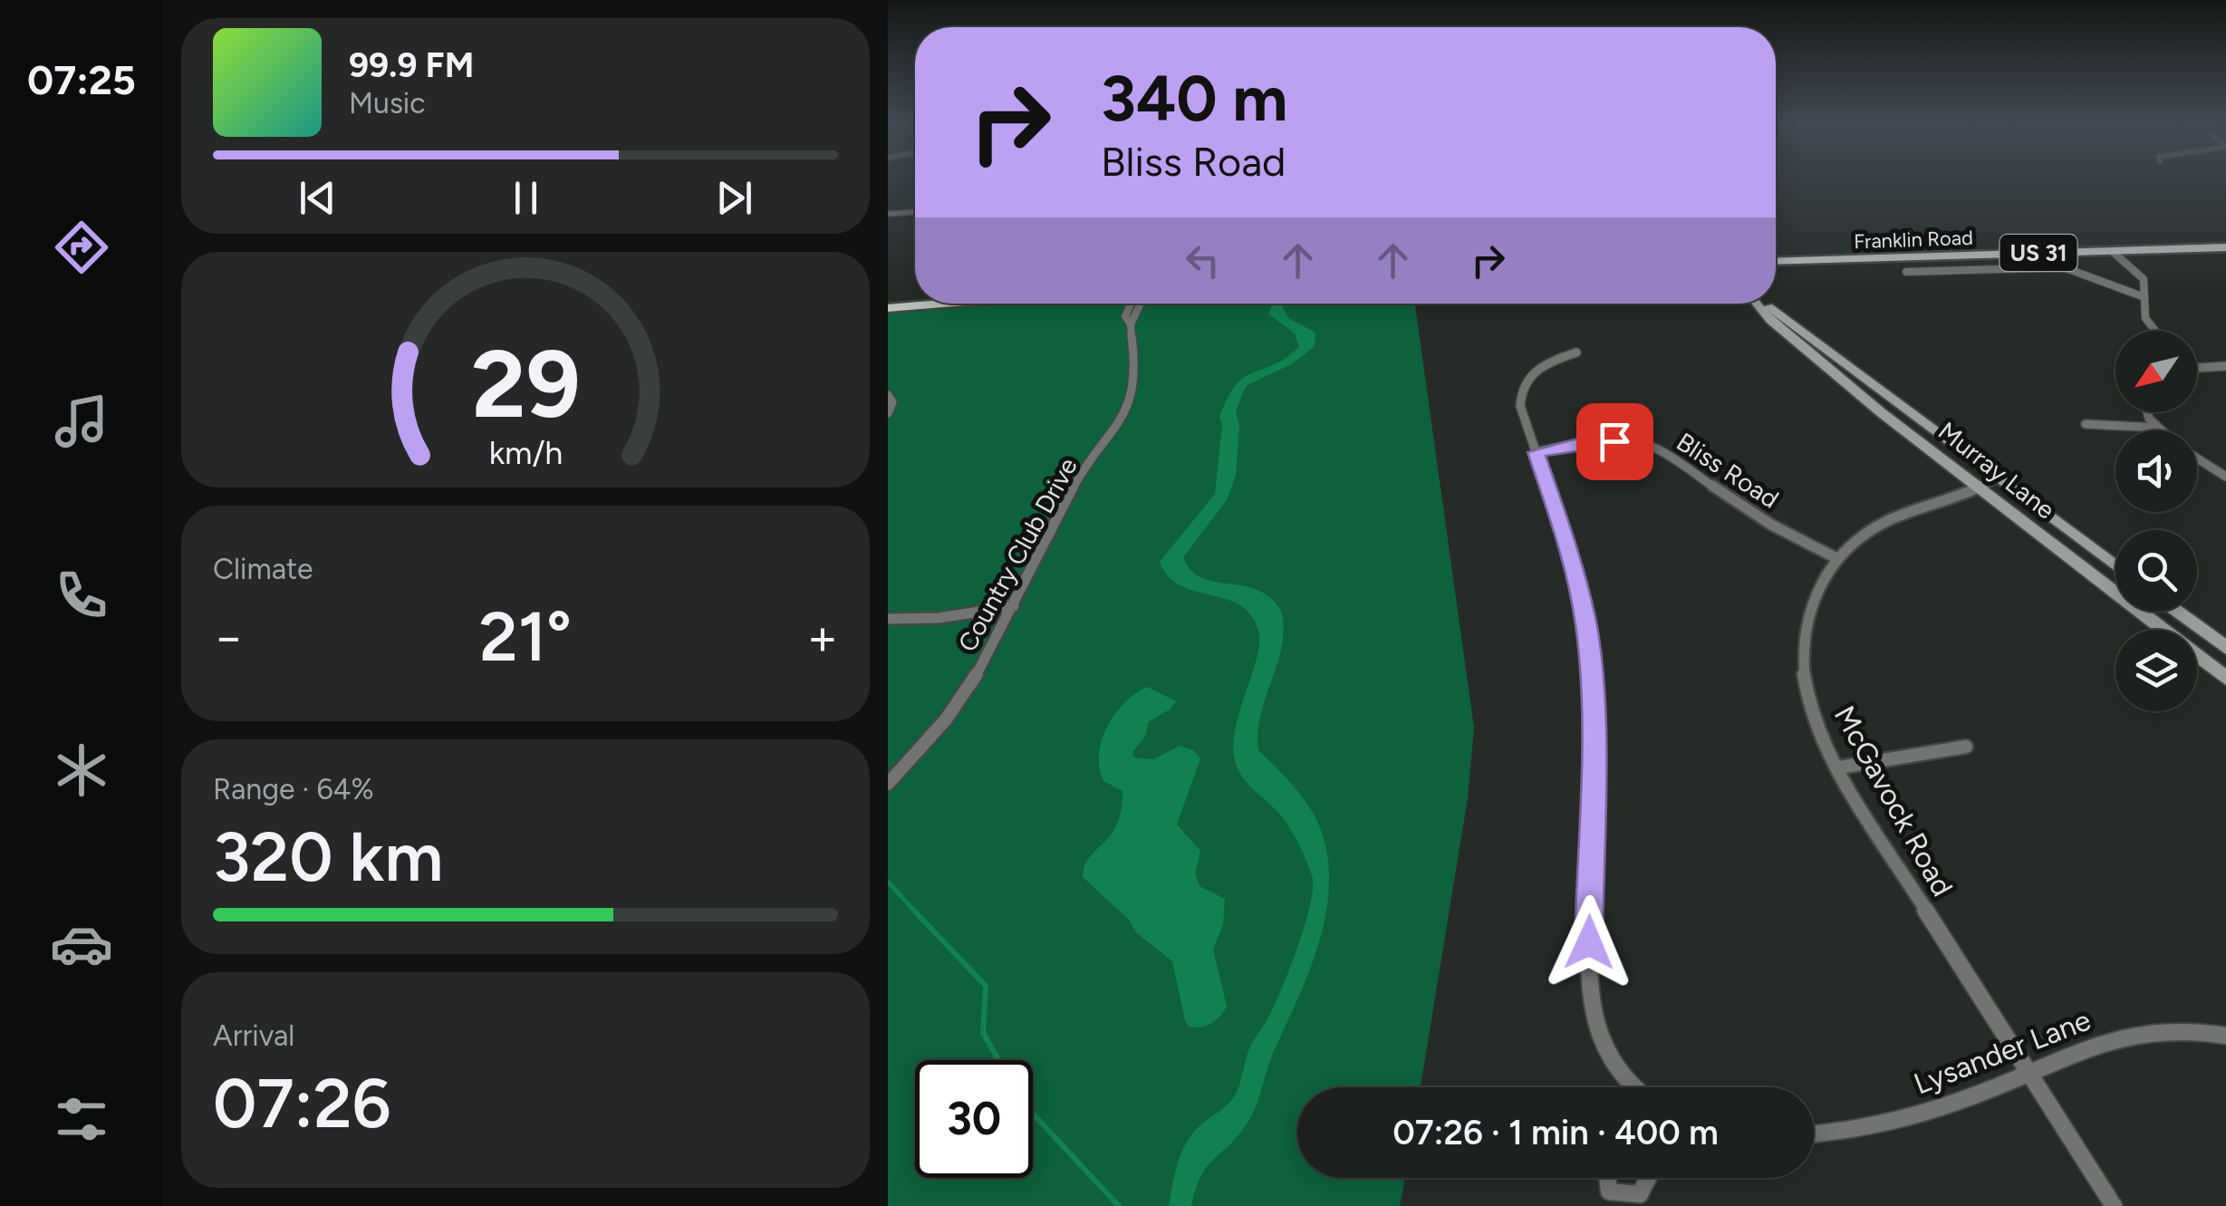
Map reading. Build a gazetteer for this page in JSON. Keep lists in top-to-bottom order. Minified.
{"streets":{"main road":["Franklin Road","US 31","Murray Lane"],"street":["Bliss Road","Country Club Drive","McGavock Road","Lysander Lane"]},"crossings":[["Bliss Road","McGavock Road"],["Murray Lane","McGavock Road"],["McGavock Road","Lysander Lane"]],"north":"bottom left","page":{"tabs":"07:25","turn":["340 m","Bliss Road"],"song":["99.9 FM","Music"],"tile":["Climate",["Range · 64%","320 km"],["Arrival","07:26"]],"heat":["−","21°","+"],"limit":"30","trip":"07:26 · 1 min · 400 m","gauge":["29","km/h"]}}
